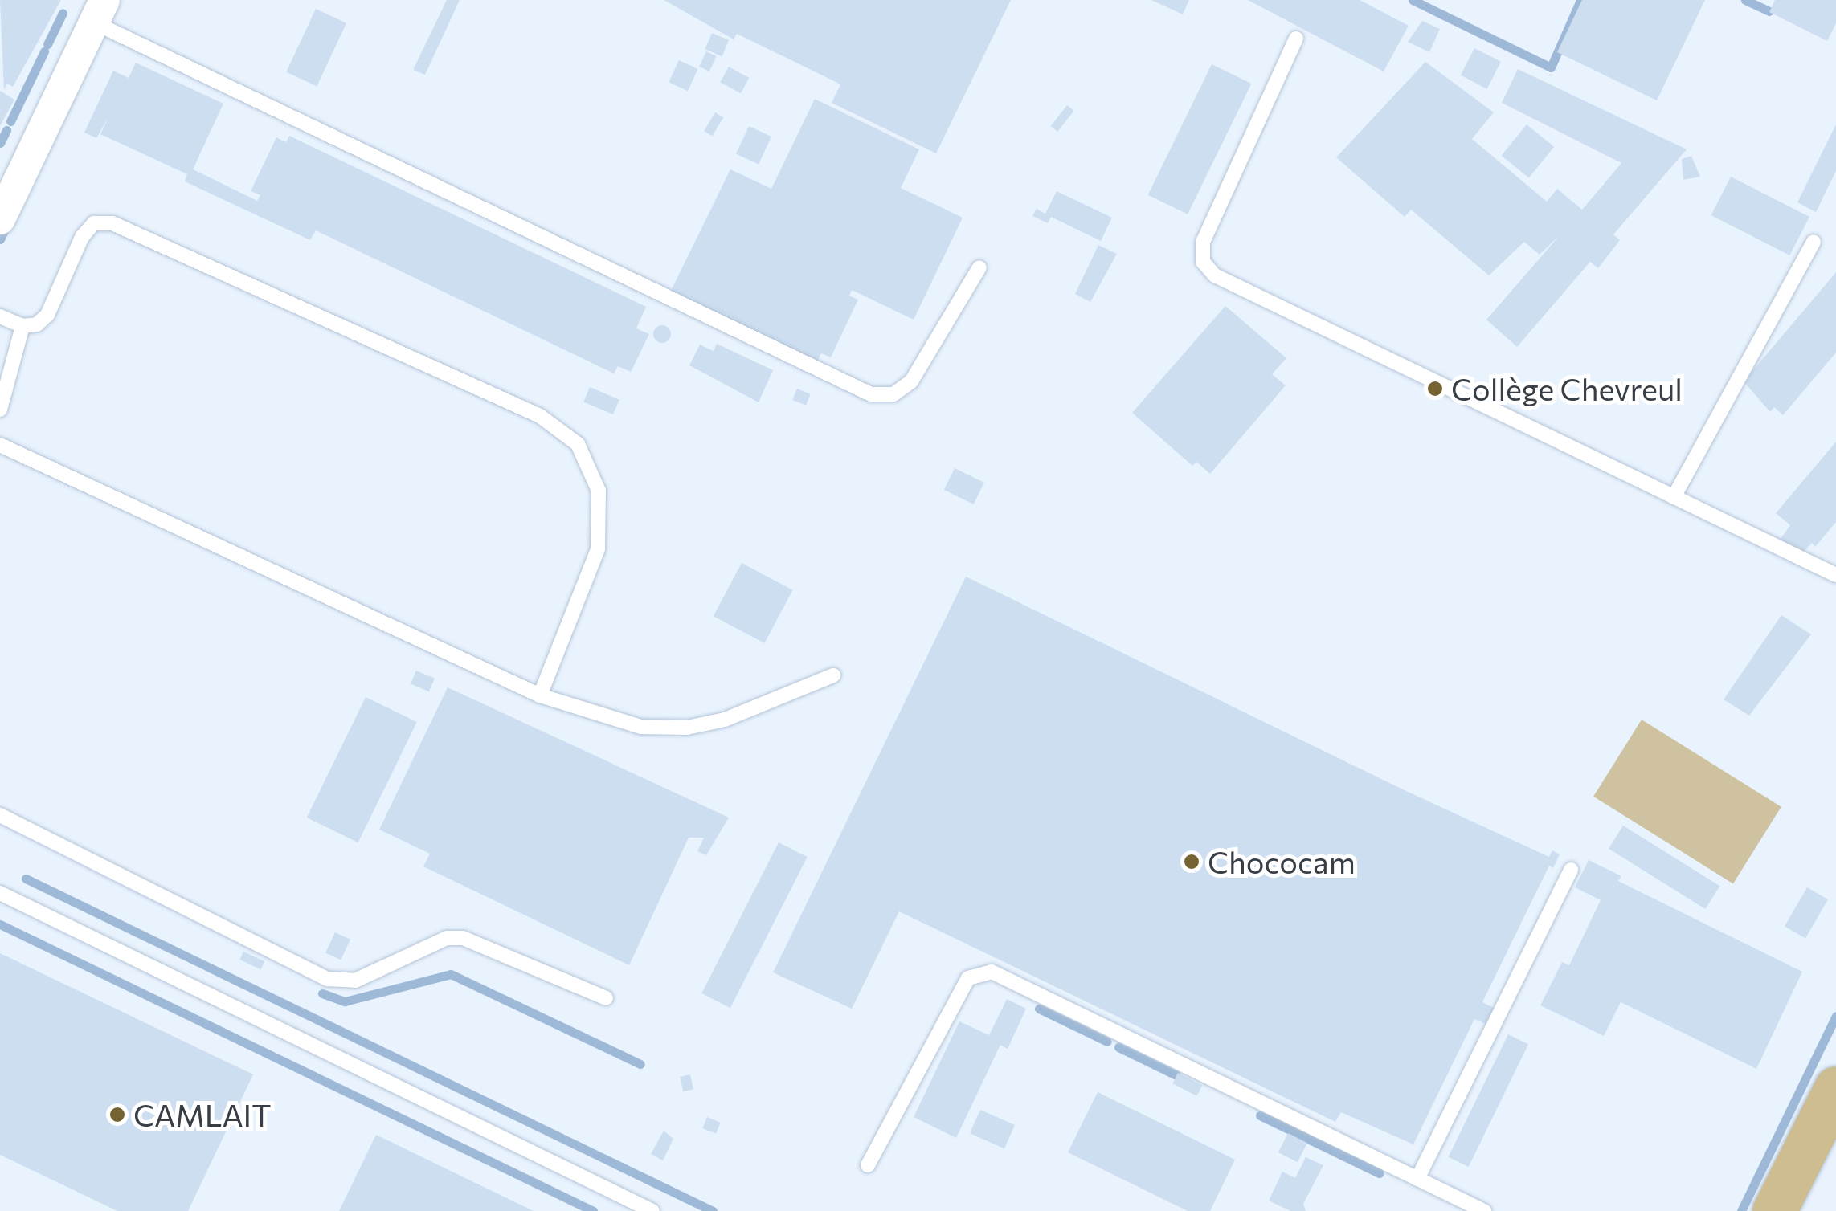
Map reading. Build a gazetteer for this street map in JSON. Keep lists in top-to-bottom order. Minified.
{"places":["Collège Chevreul","Chococam","CAMLAIT"]}
